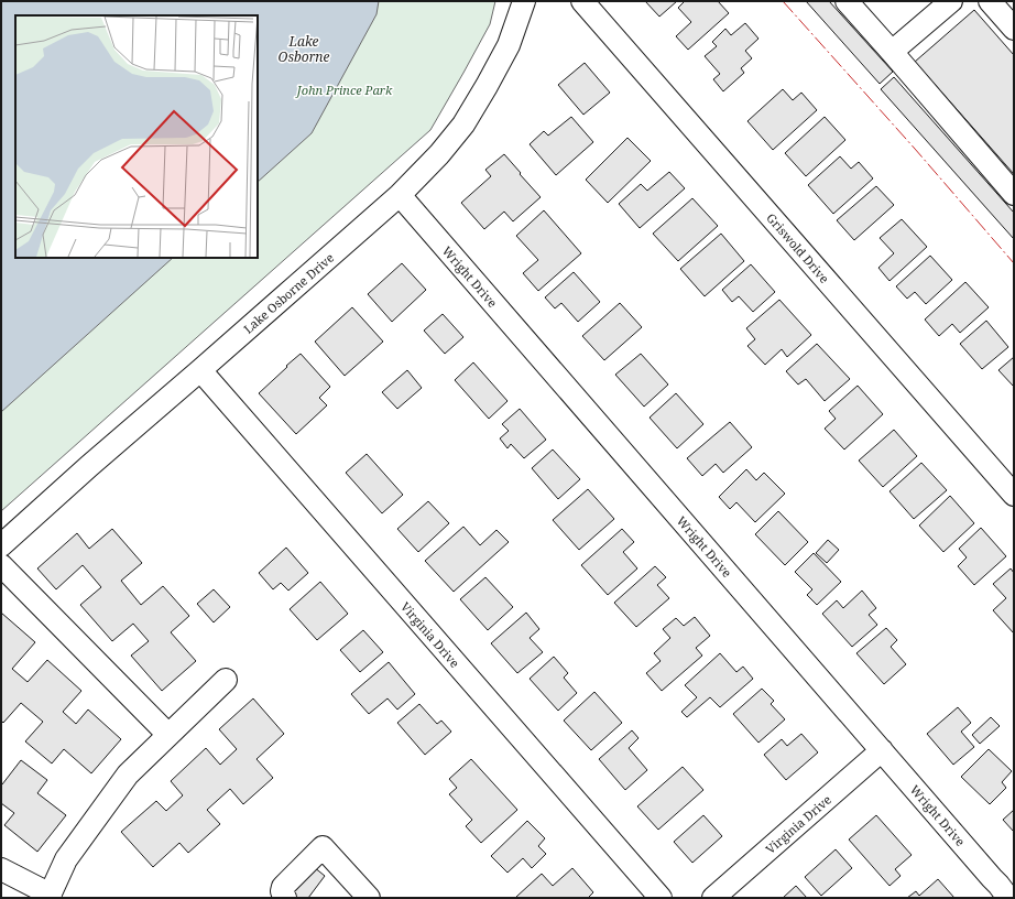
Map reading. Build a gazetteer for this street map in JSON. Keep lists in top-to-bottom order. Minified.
{"streets":{"street":["Griswold Drive","Wright Drive","Lake Osborne Drive","Virginia Drive"]},"crossings":[["Wright Drive","Lake Osborne Drive"],["Wright Drive","Virginia Drive"],["Lake Osborne Drive","Virginia Drive"]],"water":["Lake Osborne"],"parks":["John Prince Park"]}
